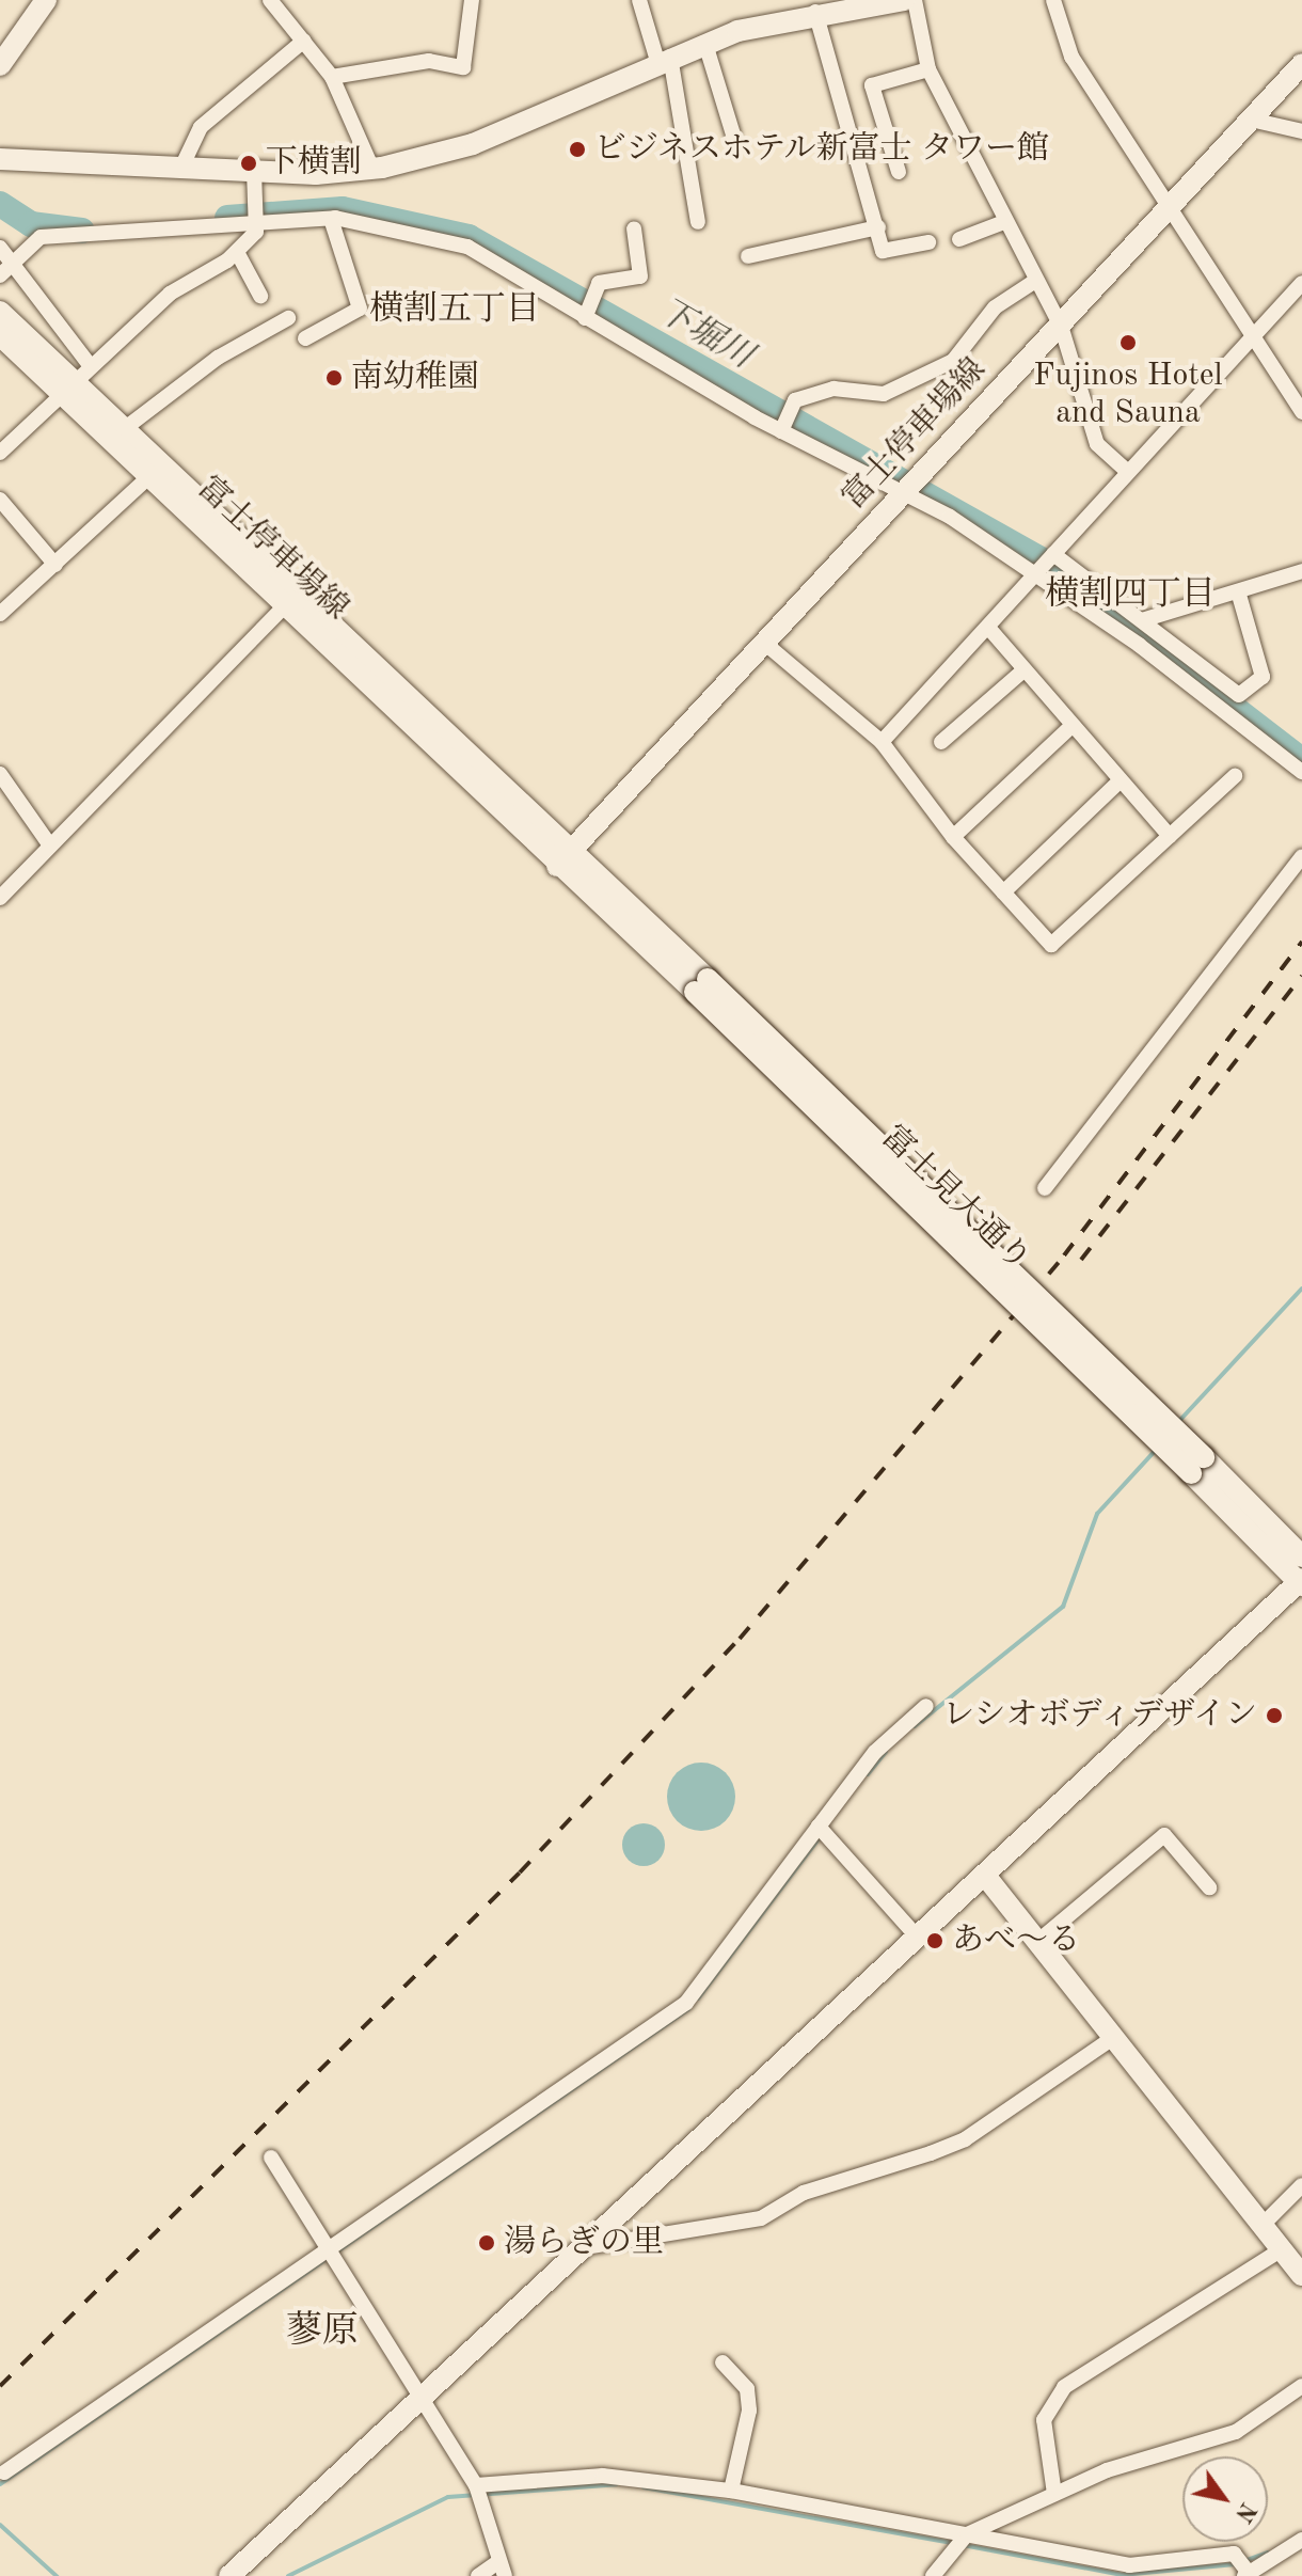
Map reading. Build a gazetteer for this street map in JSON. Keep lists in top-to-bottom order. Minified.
{"streets":{"street":["富士停車場線","富士見大通り"]},"crossings":[["富士停車場線","富士見大通り"]],"districts":["横割五丁目","横割四丁目","蓼原"],"water":["下堀川"],"places":["ビジネスホテル新富士 タワー館","下横割","Fujinos Hotel and Sauna","南幼稚園","レシオボディデザイン","あべ〜る","湯らぎの里"],"north":"bottom right"}
